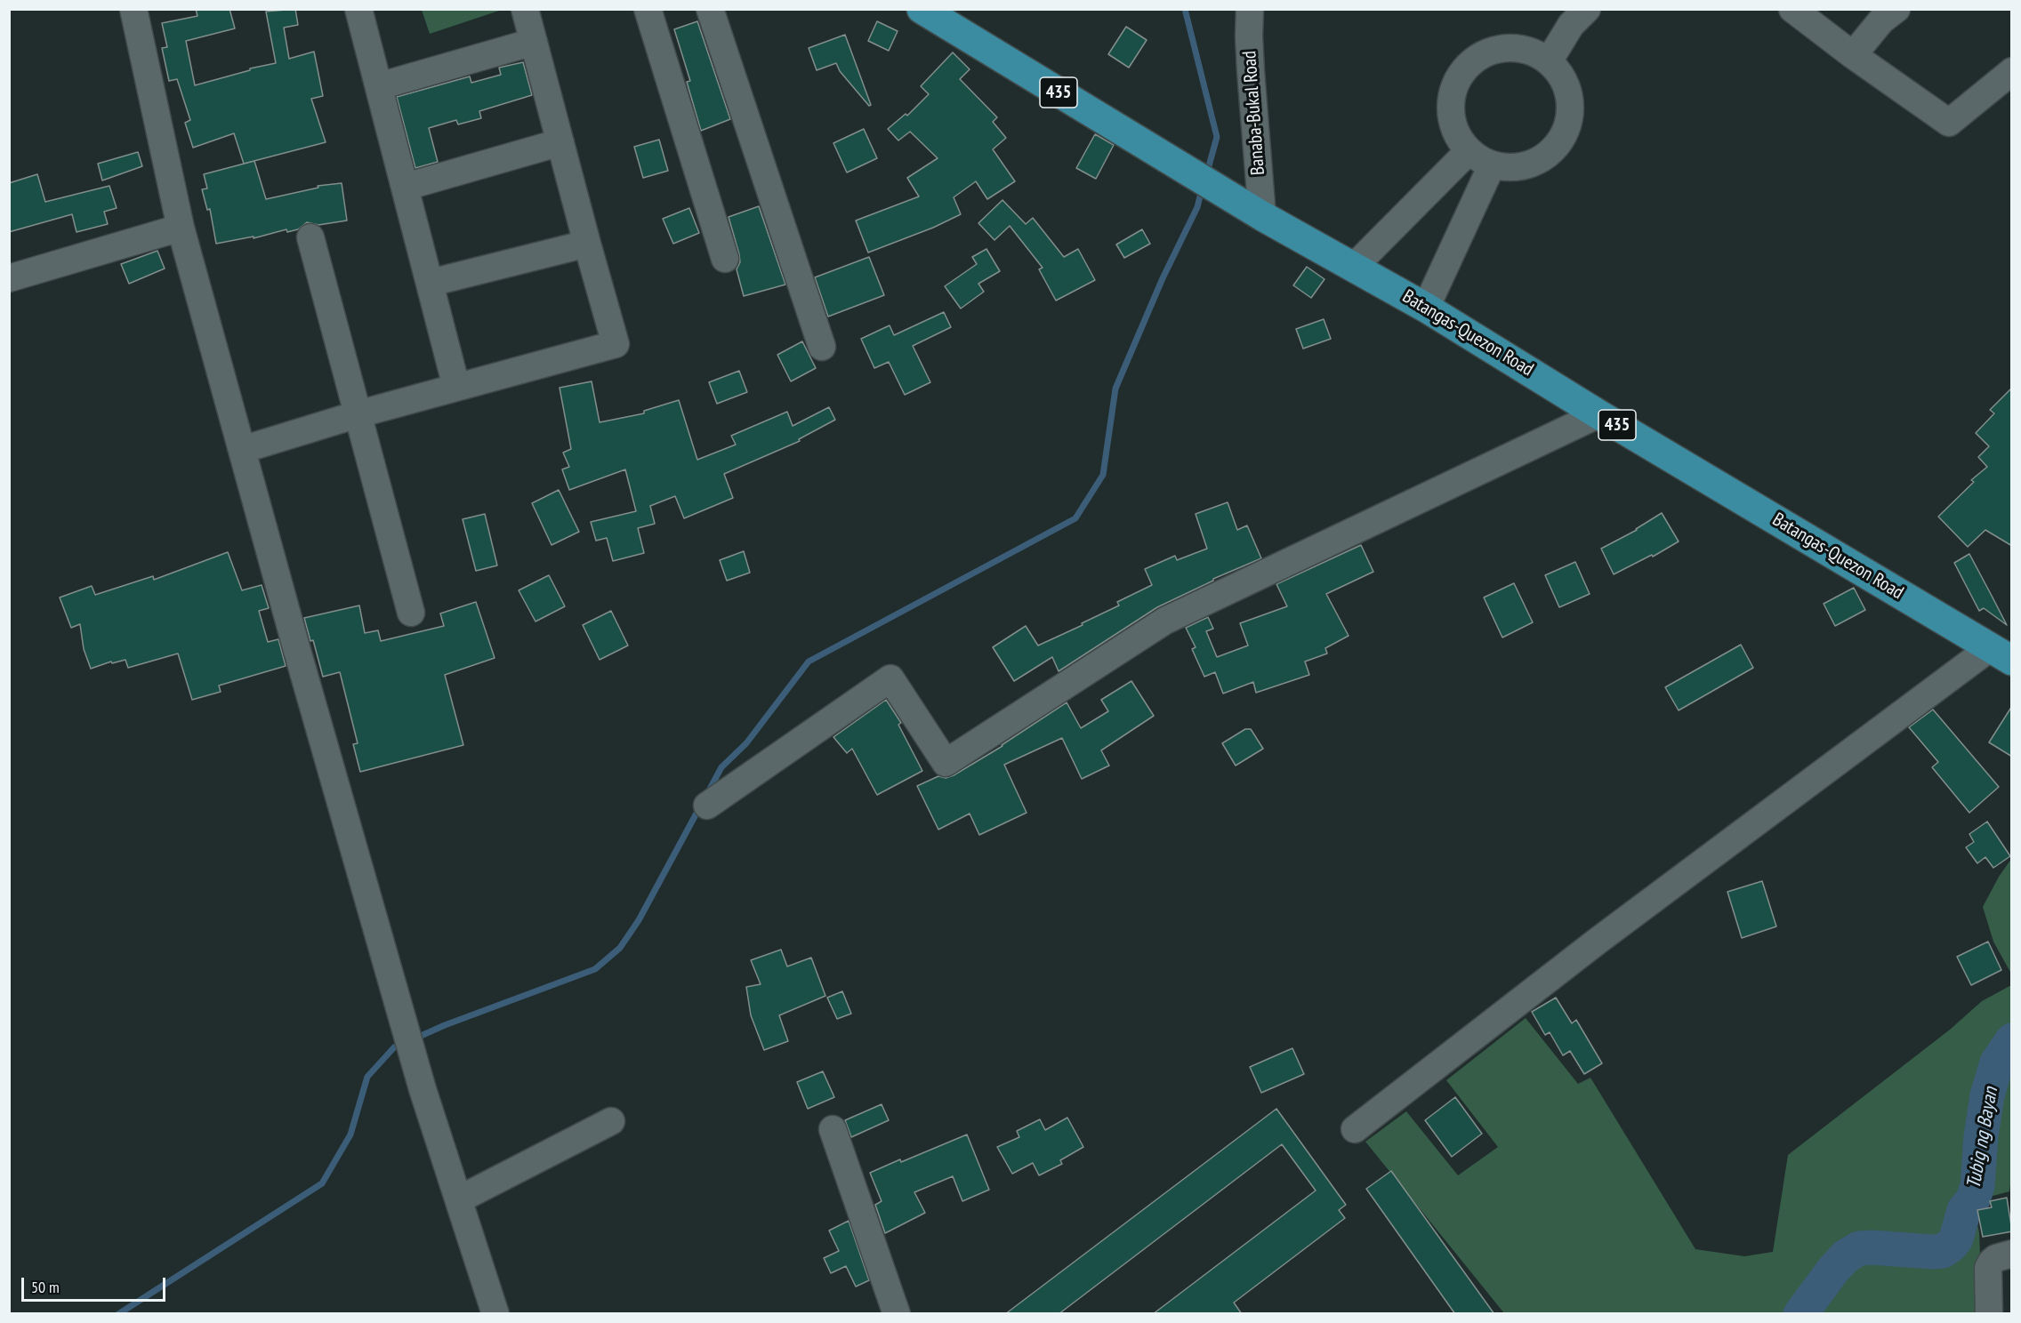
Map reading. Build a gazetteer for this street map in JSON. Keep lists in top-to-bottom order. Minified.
{"streets":{"main road":["435","Batangas-Quezon Road"],"street":["Banaba-Bukal Road"]},"crossings":[["Banaba-Bukal Road","Batangas-Quezon Road"]],"water":["Tubig ng Bayan"],"scale_bar":"50 m"}
